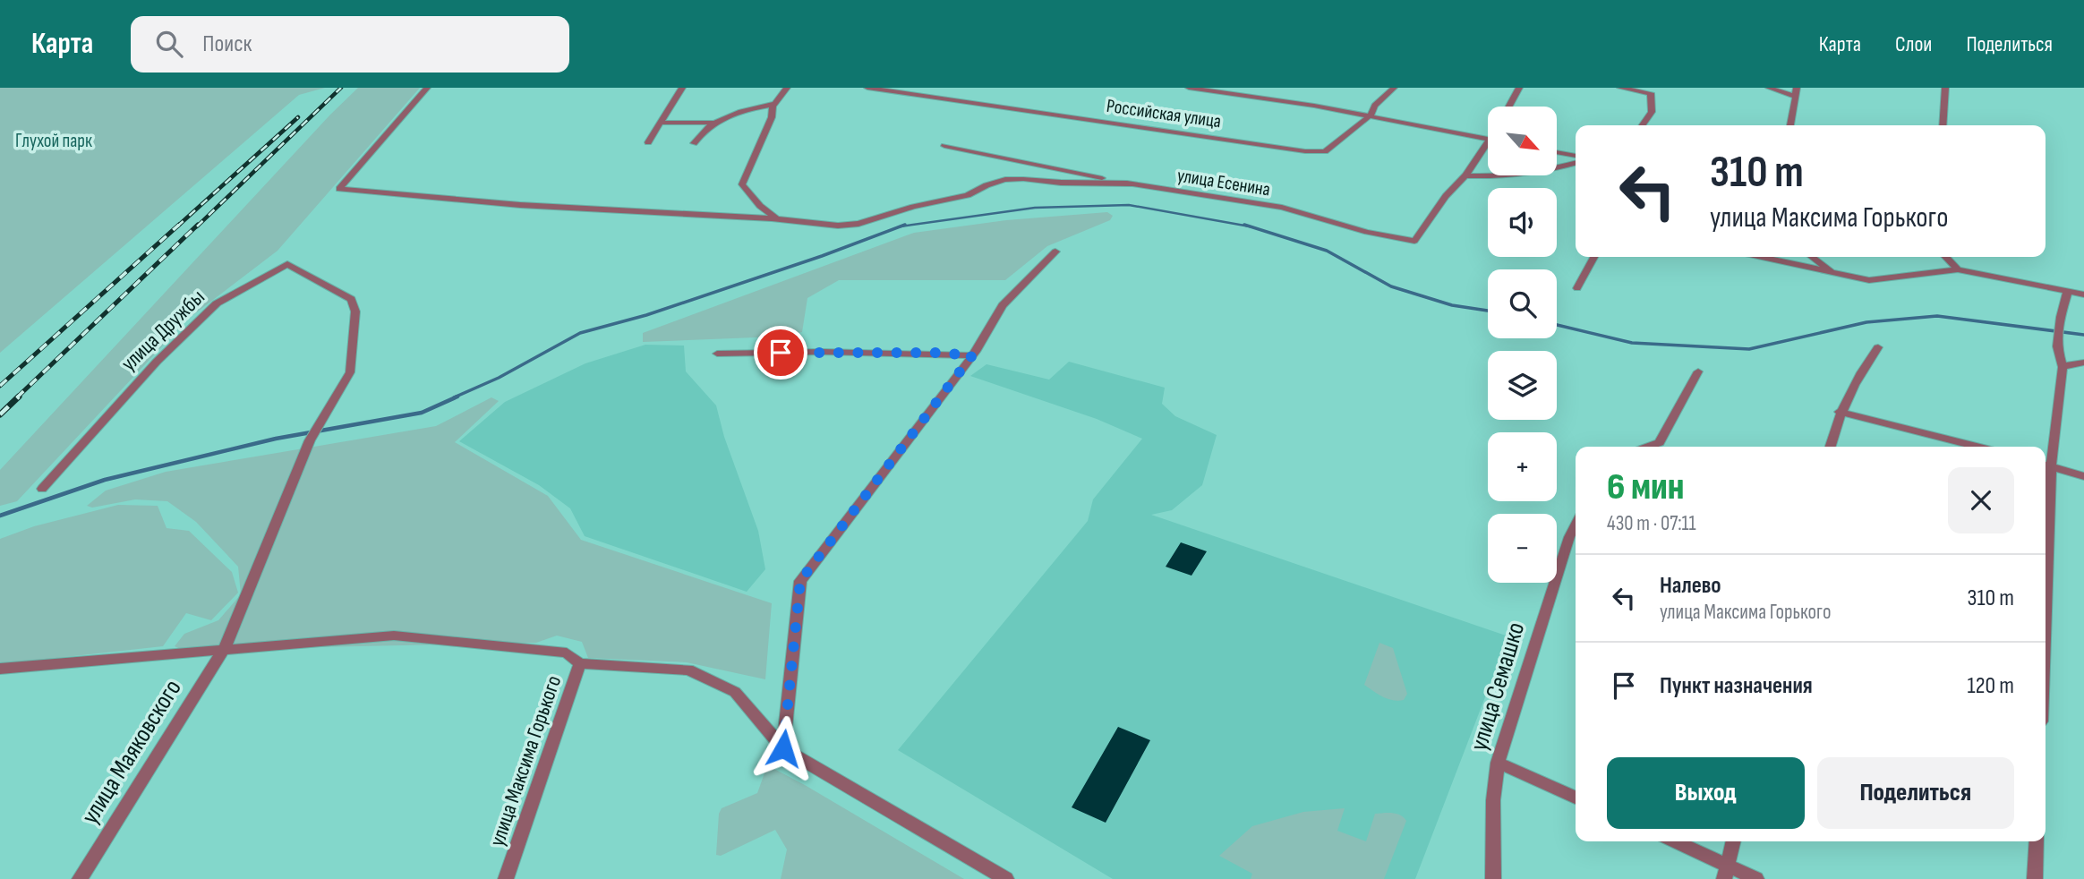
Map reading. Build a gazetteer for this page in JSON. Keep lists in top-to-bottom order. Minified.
{"streets":{"street":["Российская улица","улица Есенина","улица Дружбы","улица Семашко","улица Маяковского","улица Максима Горького"]},"crossings":[["улица Дружбы","улица Маяковского"]],"parks":["Глухой парк"],"north":"bottom right","page":{"header":"Карта","search":"Поиск","nav":["Карта","Слои","Поделиться"],"map_buttons":["+","−"],"turn":["310 m","улица Максима Горького"],"heading":["6 мин","430 m · 07:11"],"list":[{"name":"Налево","note":"улица Максима Горького","value":"310 m"},{"name":"Пункт назначения","value":"120 m"}],"buttons":["Выход","Поделиться"]}}
